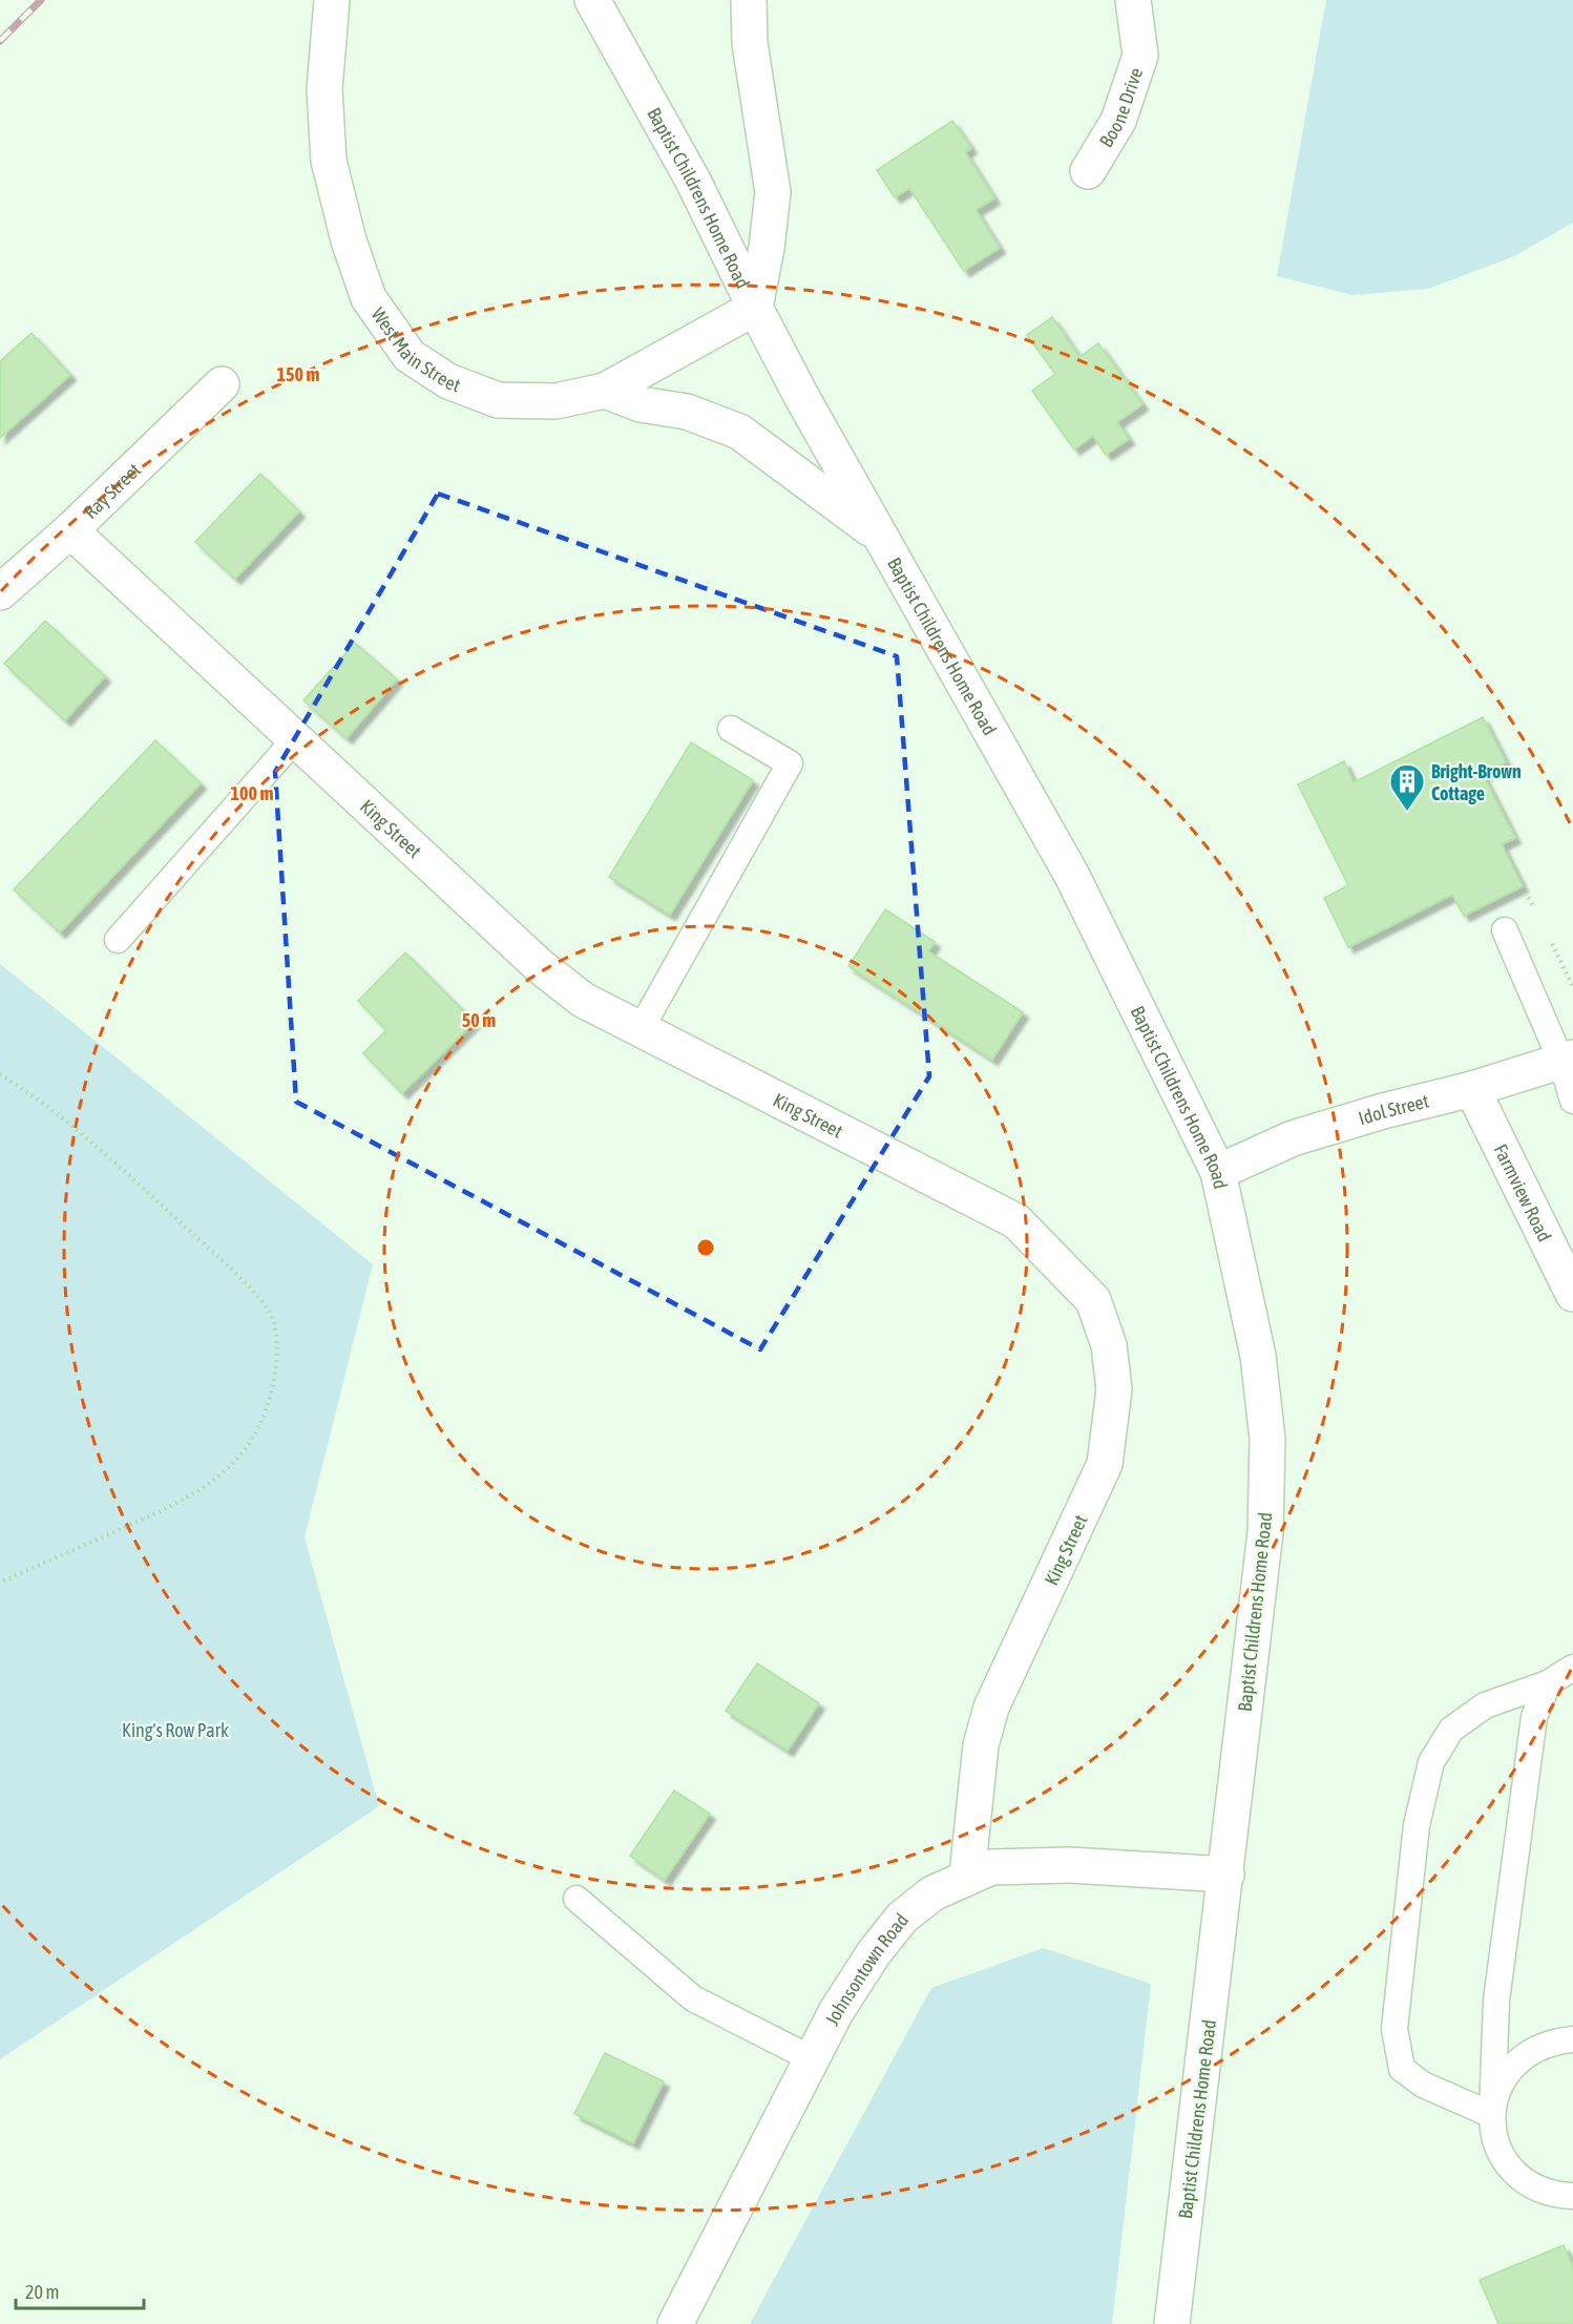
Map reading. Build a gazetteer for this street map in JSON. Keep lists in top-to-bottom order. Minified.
{"streets":{"street":["Boone Drive","Baptist Childrens Home Road","West Main Street","Ray Street","King Street","Idol Street","Farmview Road","Johnsontown Road"]},"crossings":[["Baptist Childrens Home Road","West Main Street"],["Baptist Childrens Home Road","Idol Street"],["Baptist Childrens Home Road","Johnsontown Road"],["Ray Street","King Street"],["King Street","Johnsontown Road"],["Idol Street","Farmview Road"]],"parks":["King's Row Park"],"places":{"building":["Bright-Brown Cottage"]},"scale_bar":"20 m","rings":["150 m","100 m","50 m"]}
